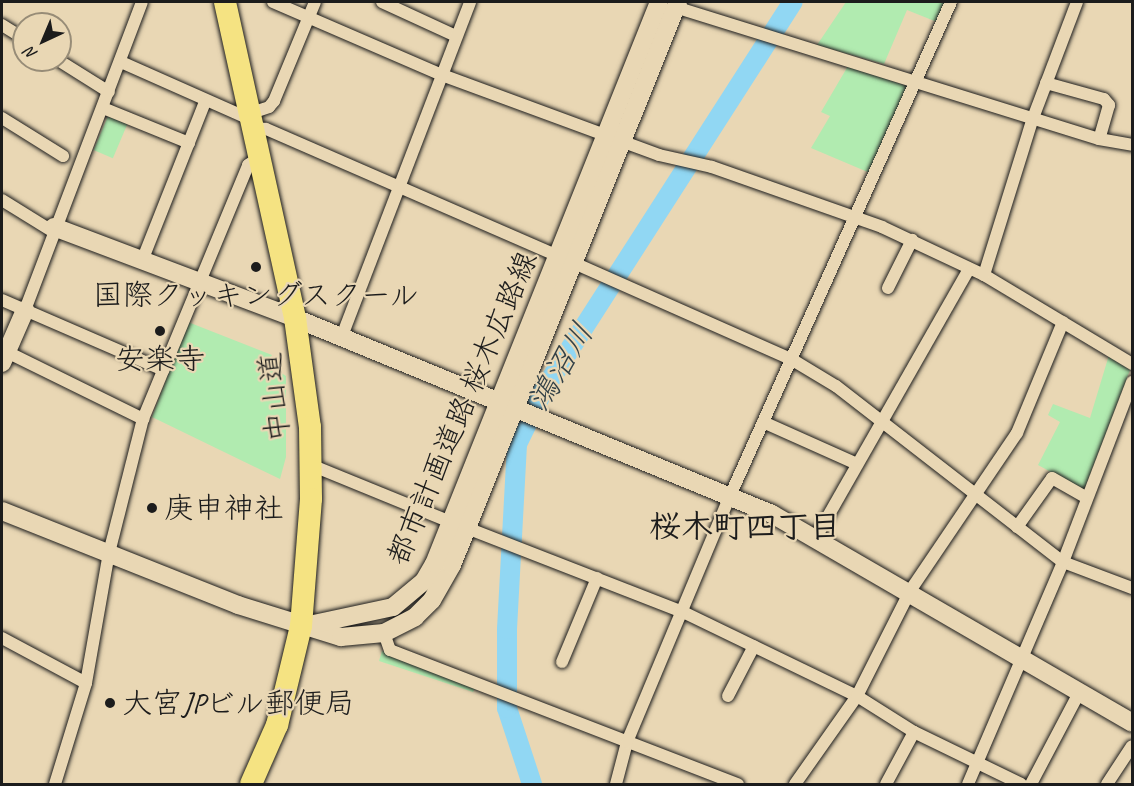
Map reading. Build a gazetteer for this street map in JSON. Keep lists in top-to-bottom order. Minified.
{"streets":{"highway":["中山道"],"street":["都市計画道路 桜木広路線"]},"crossings":[["中山道","都市計画道路 桜木広路線"]],"districts":["桜木町四丁目"],"water":["鴻沼川"],"places":["国際クッキングスクール","安楽寺","庚申神社","大宮JPビル郵便局"],"north":"bottom left"}
